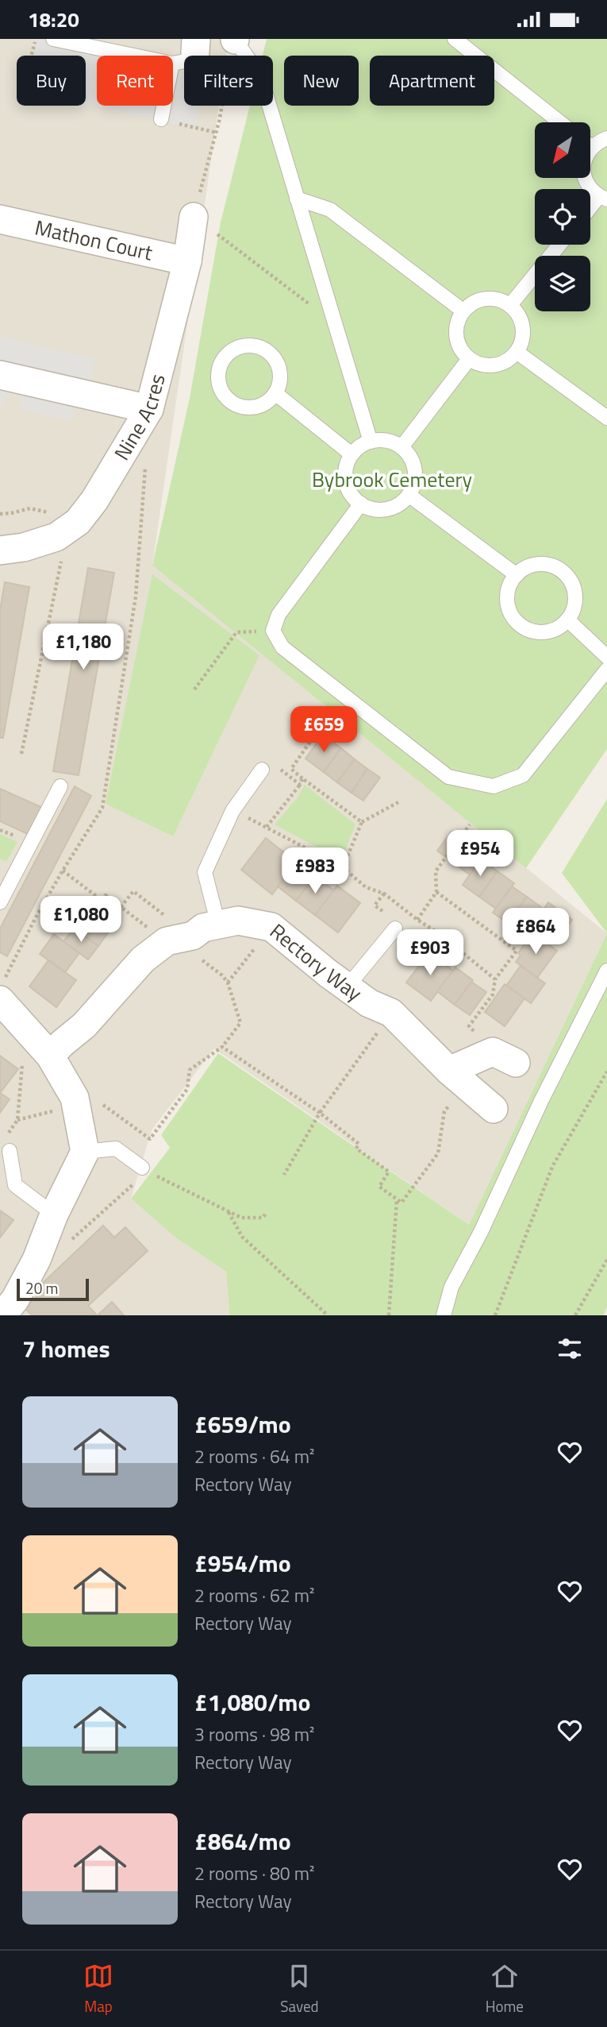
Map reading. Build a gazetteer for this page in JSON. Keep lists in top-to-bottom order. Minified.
{"streets":{"street":["Mathon Court","Nine Acres","Rectory Way"]},"crossings":[["Mathon Court","Nine Acres"]],"parks":["Bybrook Cemetery"],"scale_bar":"20 m","north":"bottom left","page":{"status":"18:20","chip":["Buy","Rent","Filters","New","Apartment"],"price":["£1,180","£659","£954","£983","£1,080","£864","£903"],"scale":"20 m","heading":"7 homes","list":[{"name":"£659/mo","note":"2 rooms · 64 m² · Rectory Way"},{"name":"£954/mo","note":"2 rooms · 62 m² · Rectory Way"},{"name":"£1,080/mo","note":"3 rooms · 98 m² · Rectory Way"},{"name":"£864/mo","note":"2 rooms · 80 m² · Rectory Way"}],"tabs":["Map","Saved","Home"]}}
